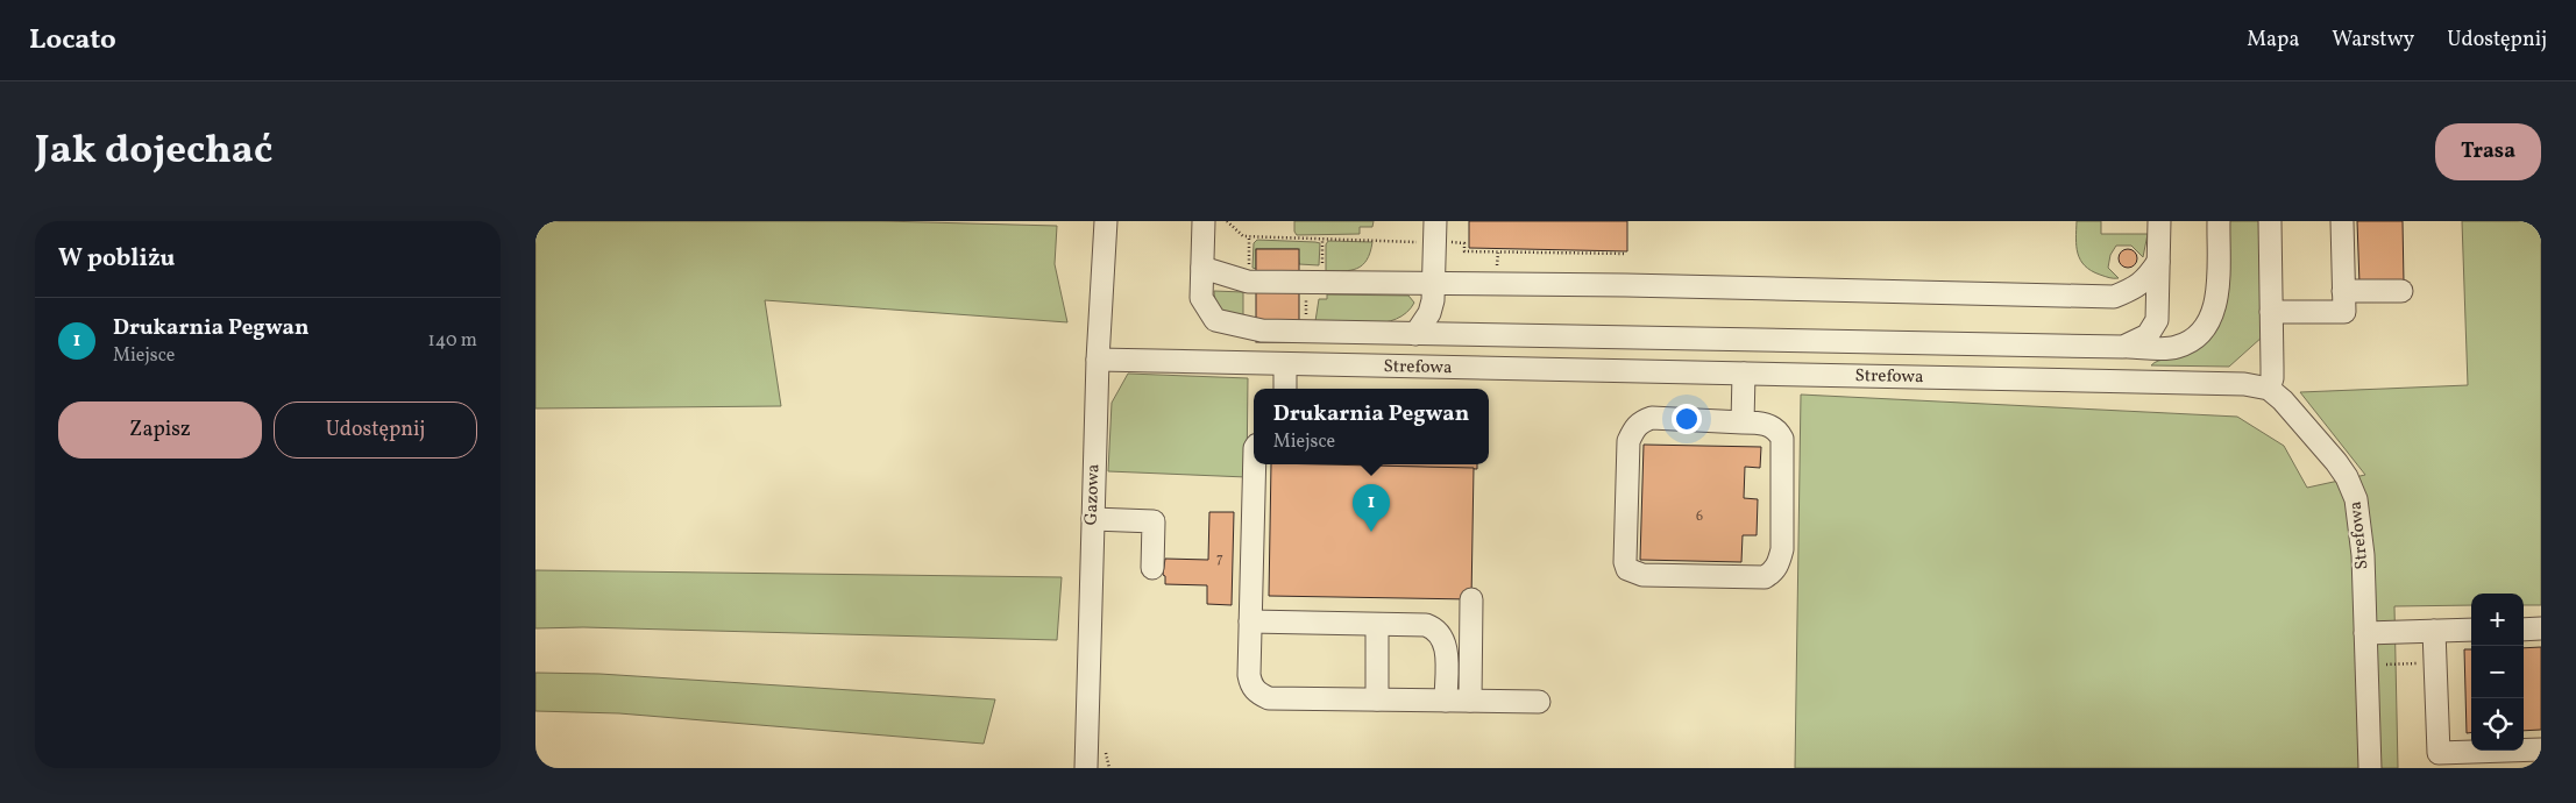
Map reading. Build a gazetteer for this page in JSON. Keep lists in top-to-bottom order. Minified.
{"streets":{"street":["Strefowa","Gazowa"]},"crossings":[["Strefowa","Gazowa"]],"house_numbers":["6","7"],"page":{"header":"Locato","nav":["Mapa","Warstwy","Udostępnij"],"title":"Jak dojechać","buttons":["Trasa",["Zapisz","Udostępnij"]],"heading":"W pobliżu","list":[{"mark":"1","name":"Drukarnia Pegwan","note":"Miejsce","value":"140 m"}],"popup":["Drukarnia Pegwan","Miejsce"],"pins":"1","map_buttons":["+","−"]}}
